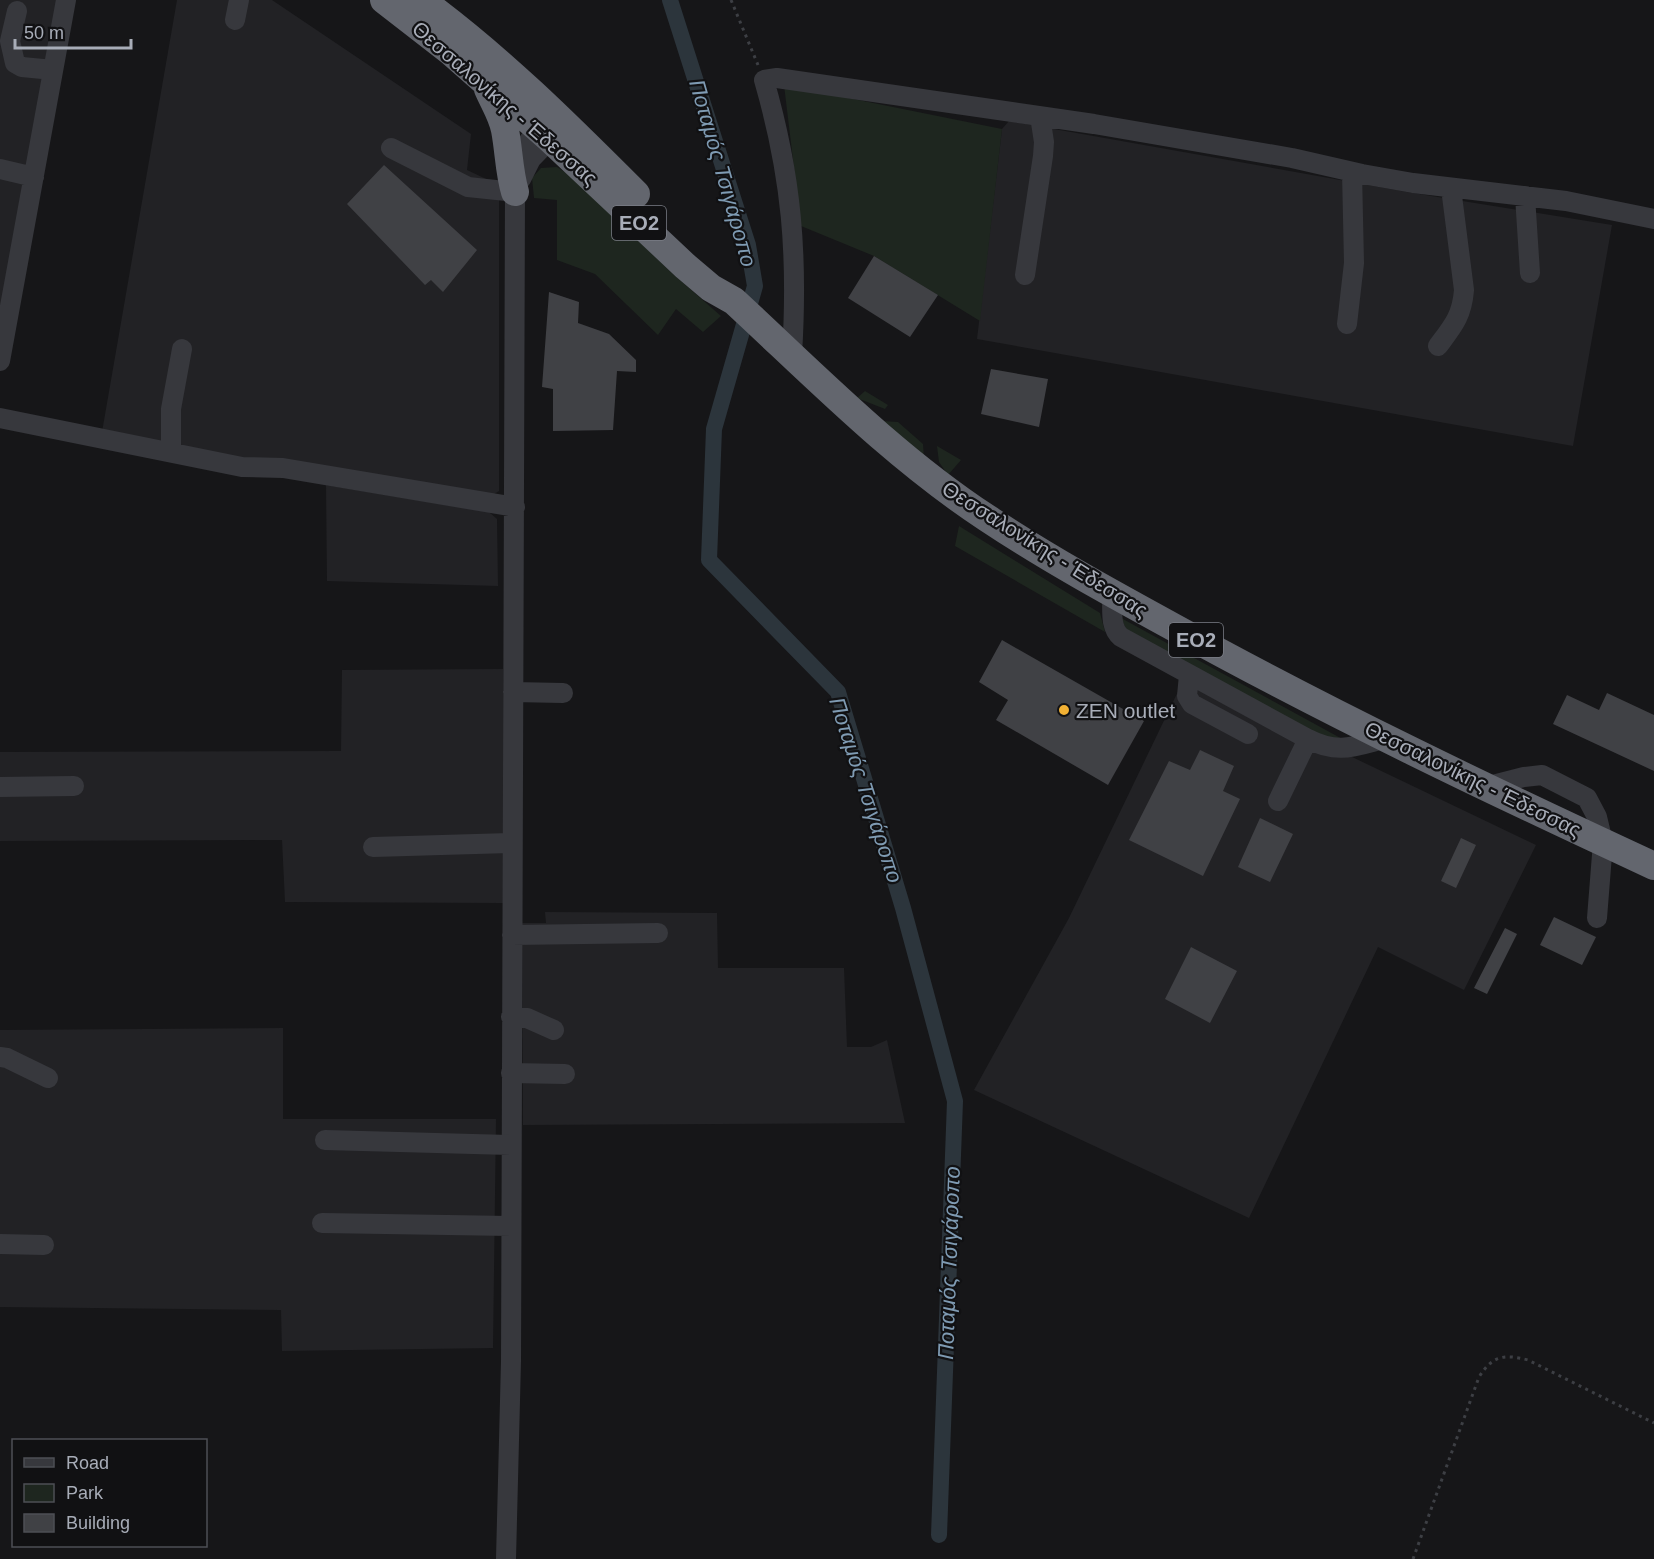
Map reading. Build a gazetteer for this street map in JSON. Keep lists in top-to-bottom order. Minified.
{"streets":{"highway":["Θεσσαλονίκης - Έδεσσας","ΕΟ2"]},"water":["Ποταμός Τσιγάροπο"],"places":["ZEN outlet"],"legend":["Road","Park","Building"],"scale_bar":"50 m"}
